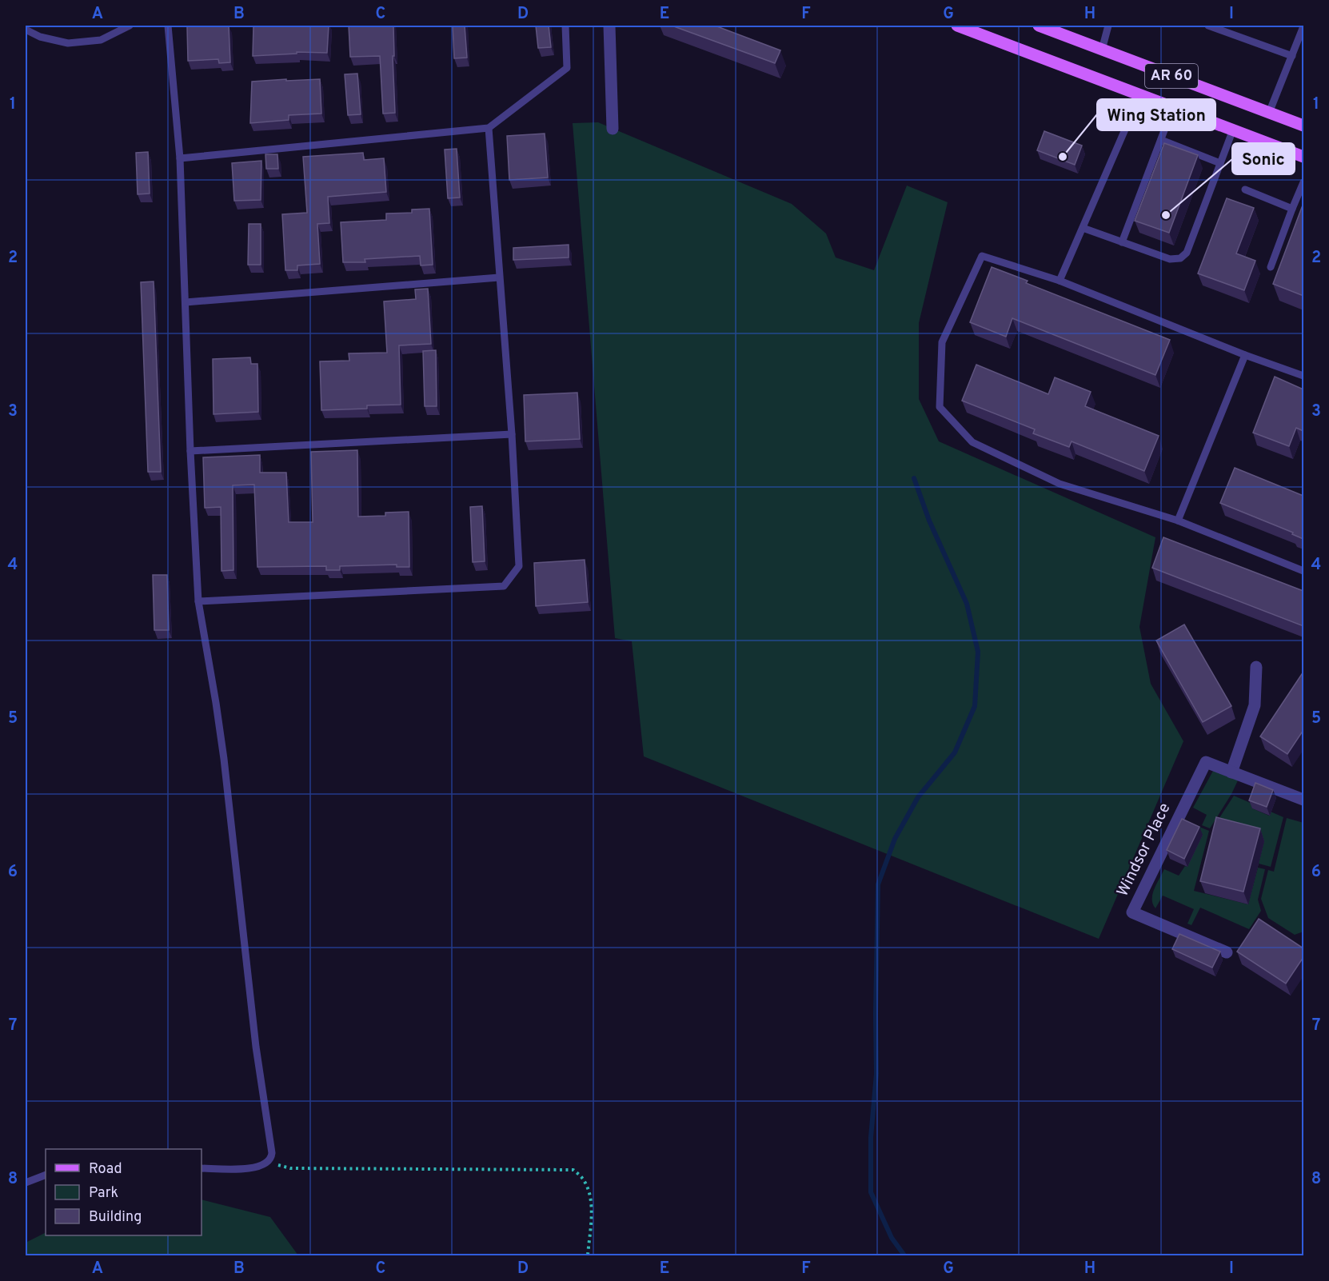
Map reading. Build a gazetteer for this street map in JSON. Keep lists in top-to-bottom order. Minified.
{"streets":{"main road":["AR 60"],"street":["Windsor Place"]},"places":["Wing Station","Sonic"],"legend":["Road","Park","Building"],"grid":{"columns":["A","B","C","D","E","F","G","H","I"],"rows":["1","2","3","4","5","6","7","8"]}}
